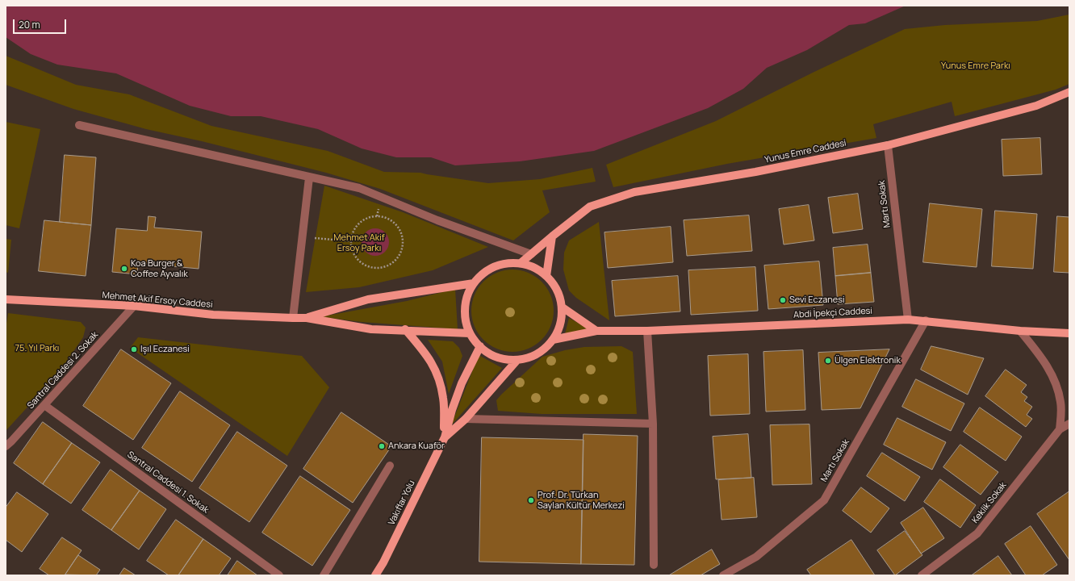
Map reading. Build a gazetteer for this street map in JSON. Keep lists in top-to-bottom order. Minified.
{"streets":{"main road":["Yunus Emre Caddesi","Mehmet Akif Ersoy Caddesi","Abdi İpekçi Caddesi","Vakıflar Yolu"],"street":["Martı Sokak","Santral Caddesi 2. Sokak","Santral Caddesi 1. Sokak","Keklik Sokak"]},"crossings":[["Yunus Emre Caddesi","Martı Sokak"],["Yunus Emre Caddesi","Abdi İpekçi Caddesi"],["Yunus Emre Caddesi","Vakıflar Yolu"],["Martı Sokak","Abdi İpekçi Caddesi"],["Mehmet Akif Ersoy Caddesi","Santral Caddesi 2. Sokak"],["Abdi İpekçi Caddesi","Vakıflar Yolu"],["Santral Caddesi 2. Sokak","Santral Caddesi 1. Sokak"]],"parks":["Yunus Emre Parkı","Mehmet Akif Ersoy Parkı","75. Yıl Parkı"],"places":["Koa Burger & Coffee Ayvalık","Sevi Eczanesi","Işıl Eczanesi","Ülgen Elektronik","Ankara Kuaför","Prof. Dr. Türkan Saylan Kültür Merkezi"],"scale_bar":"20 m"}
